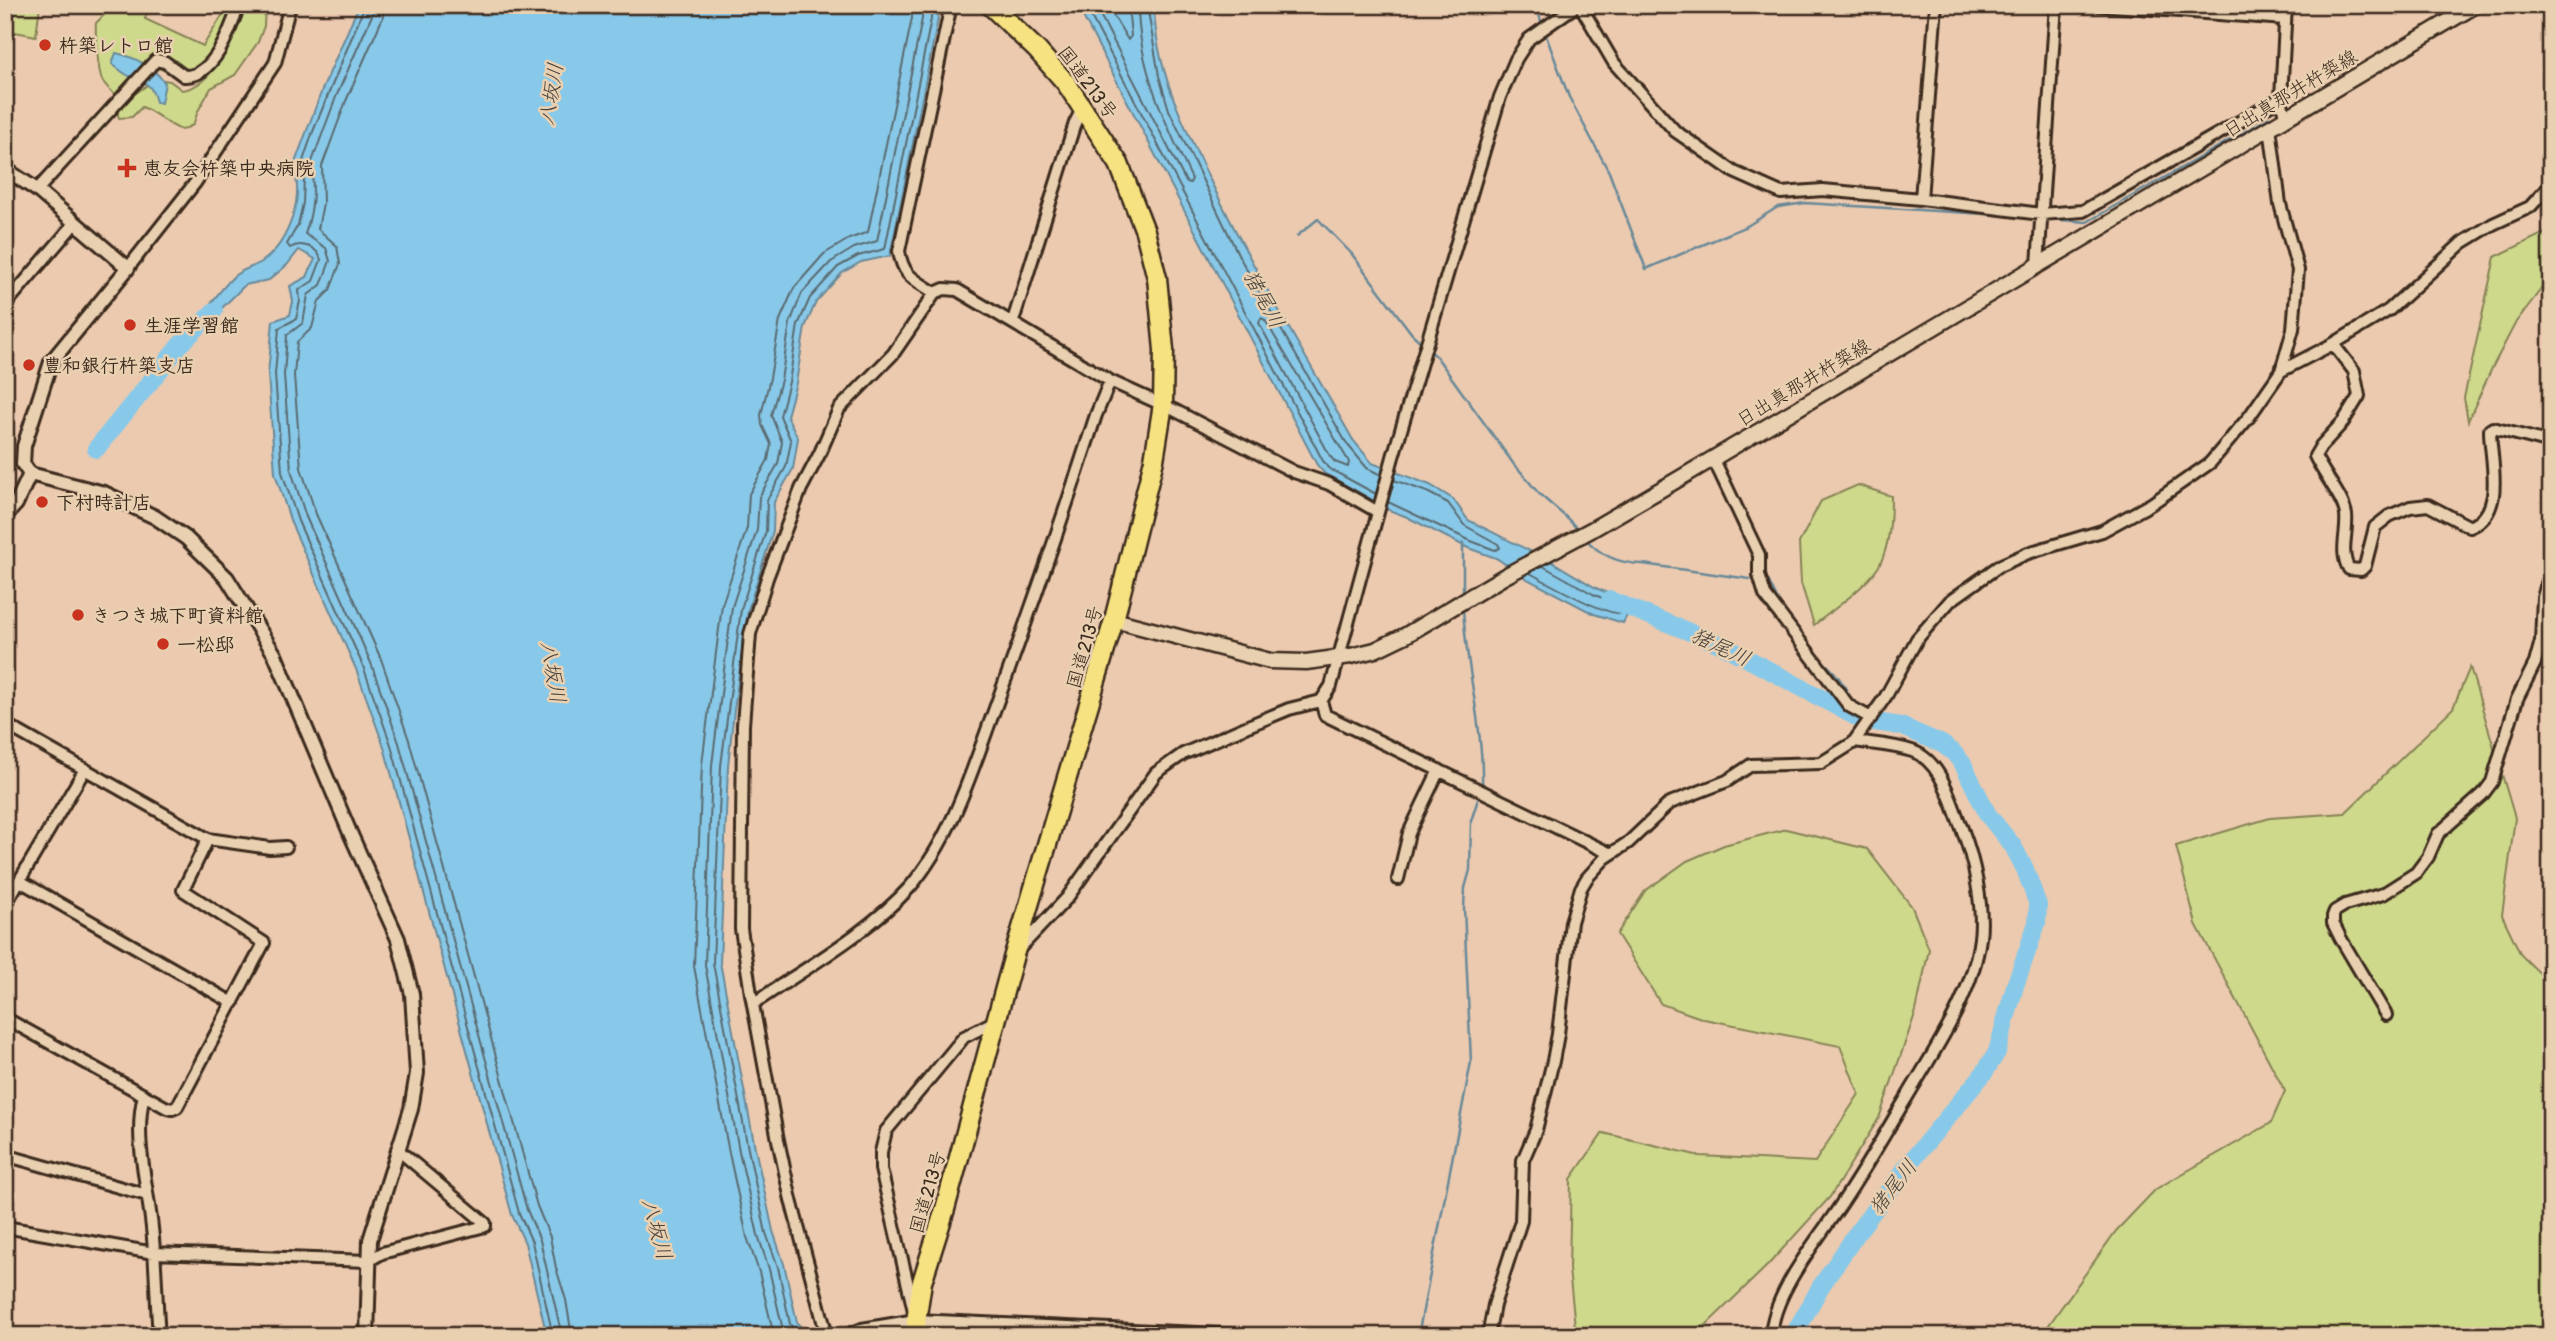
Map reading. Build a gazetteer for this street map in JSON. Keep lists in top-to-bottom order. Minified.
{"streets":{"highway":["国道213号"],"main road":["日出真那井杵築線"]},"crossings":[["国道213号","日出真那井杵築線"]],"water":["八坂川","猪尾川"],"places":{"other":["杵築レトロ館","生涯学習館","豊和銀行杵築支店","下村時計店","きつき城下町資料館","一松邸"],"health":["恵友会杵築中央病院"]}}
